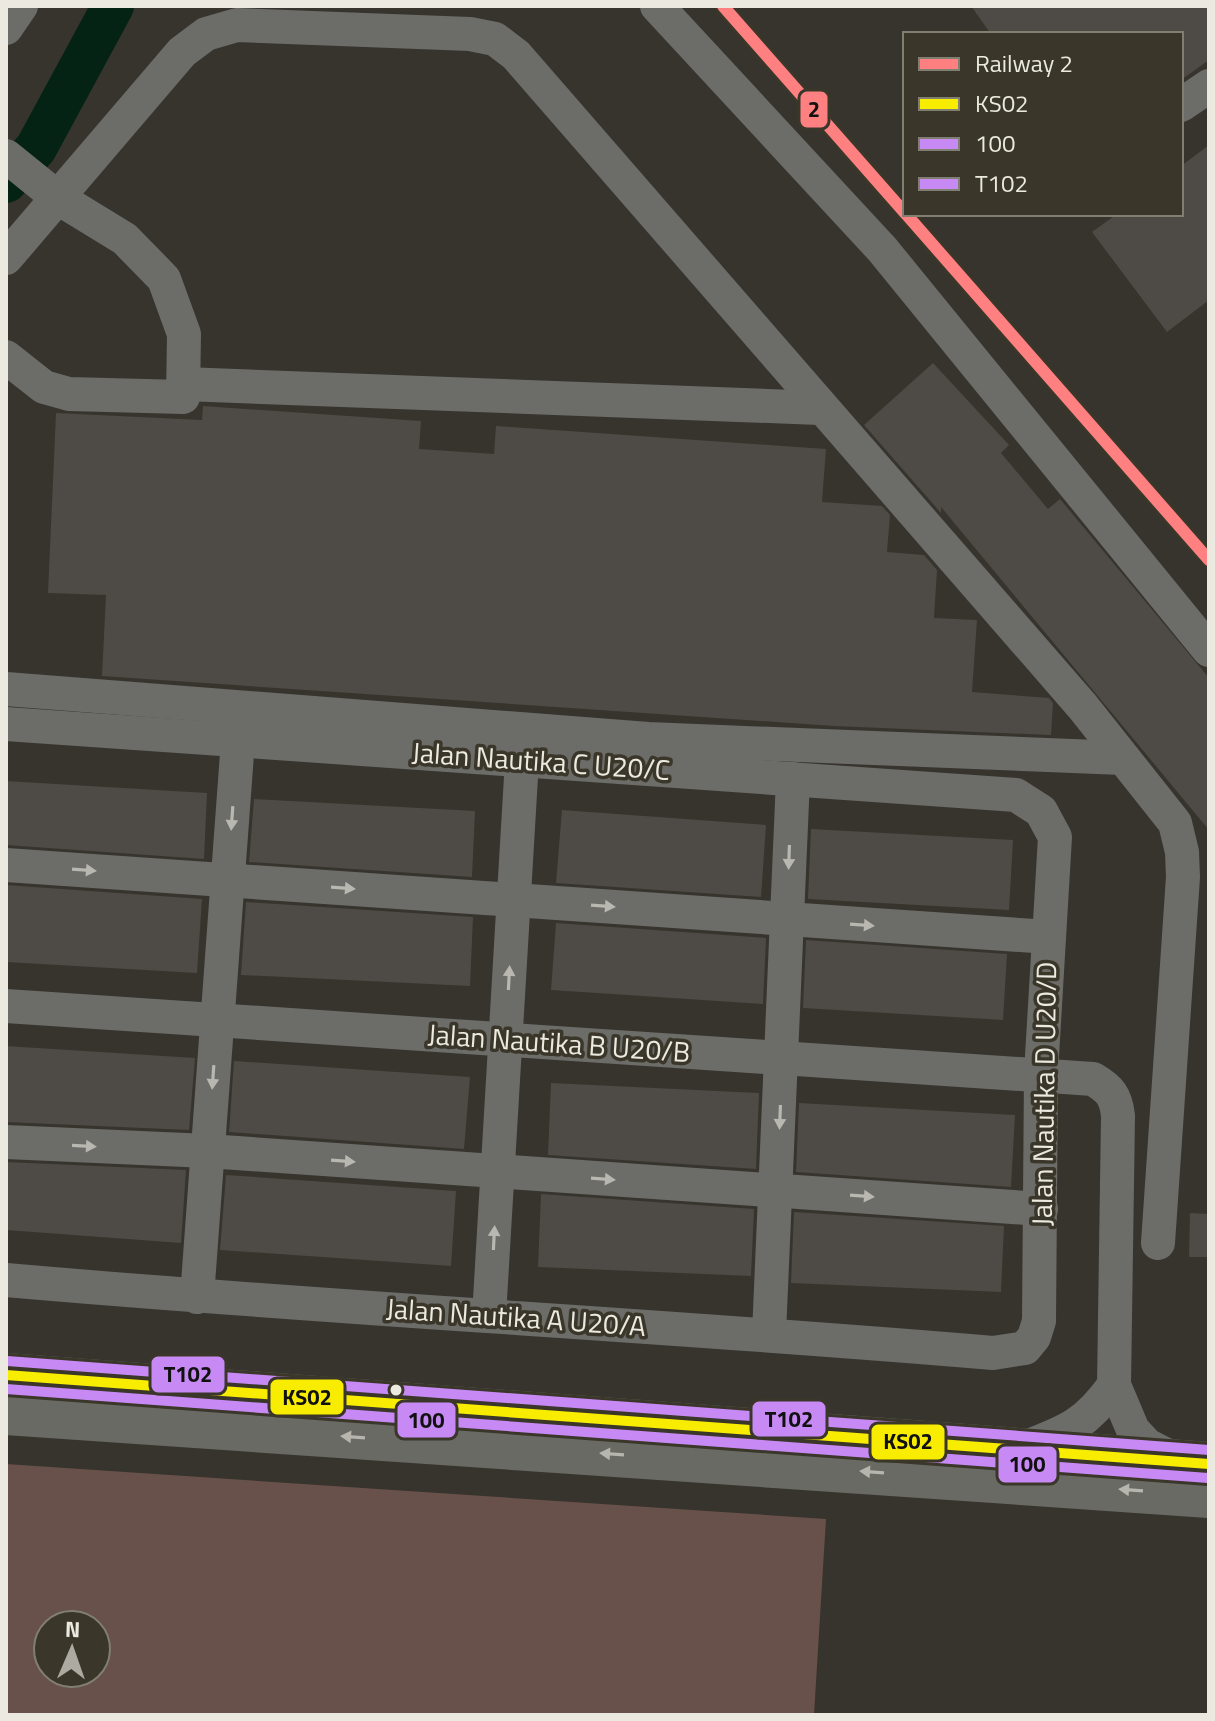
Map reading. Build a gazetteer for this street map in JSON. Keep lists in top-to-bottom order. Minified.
{"streets":{"street":["Jalan Nautika C U20/C","Jalan Nautika B U20/B","Jalan Nautika D U20/D","Jalan Nautika A U20/A"]},"crossings":[["Jalan Nautika C U20/C","Jalan Nautika D U20/D"],["Jalan Nautika B U20/B","Jalan Nautika D U20/D"],["Jalan Nautika D U20/D","Jalan Nautika A U20/A"]],"lines":["rail line 2","transit line T102","transit line KS02","transit line 100"],"legend":["Railway 2","KS02","100","T102"],"north":"top"}
